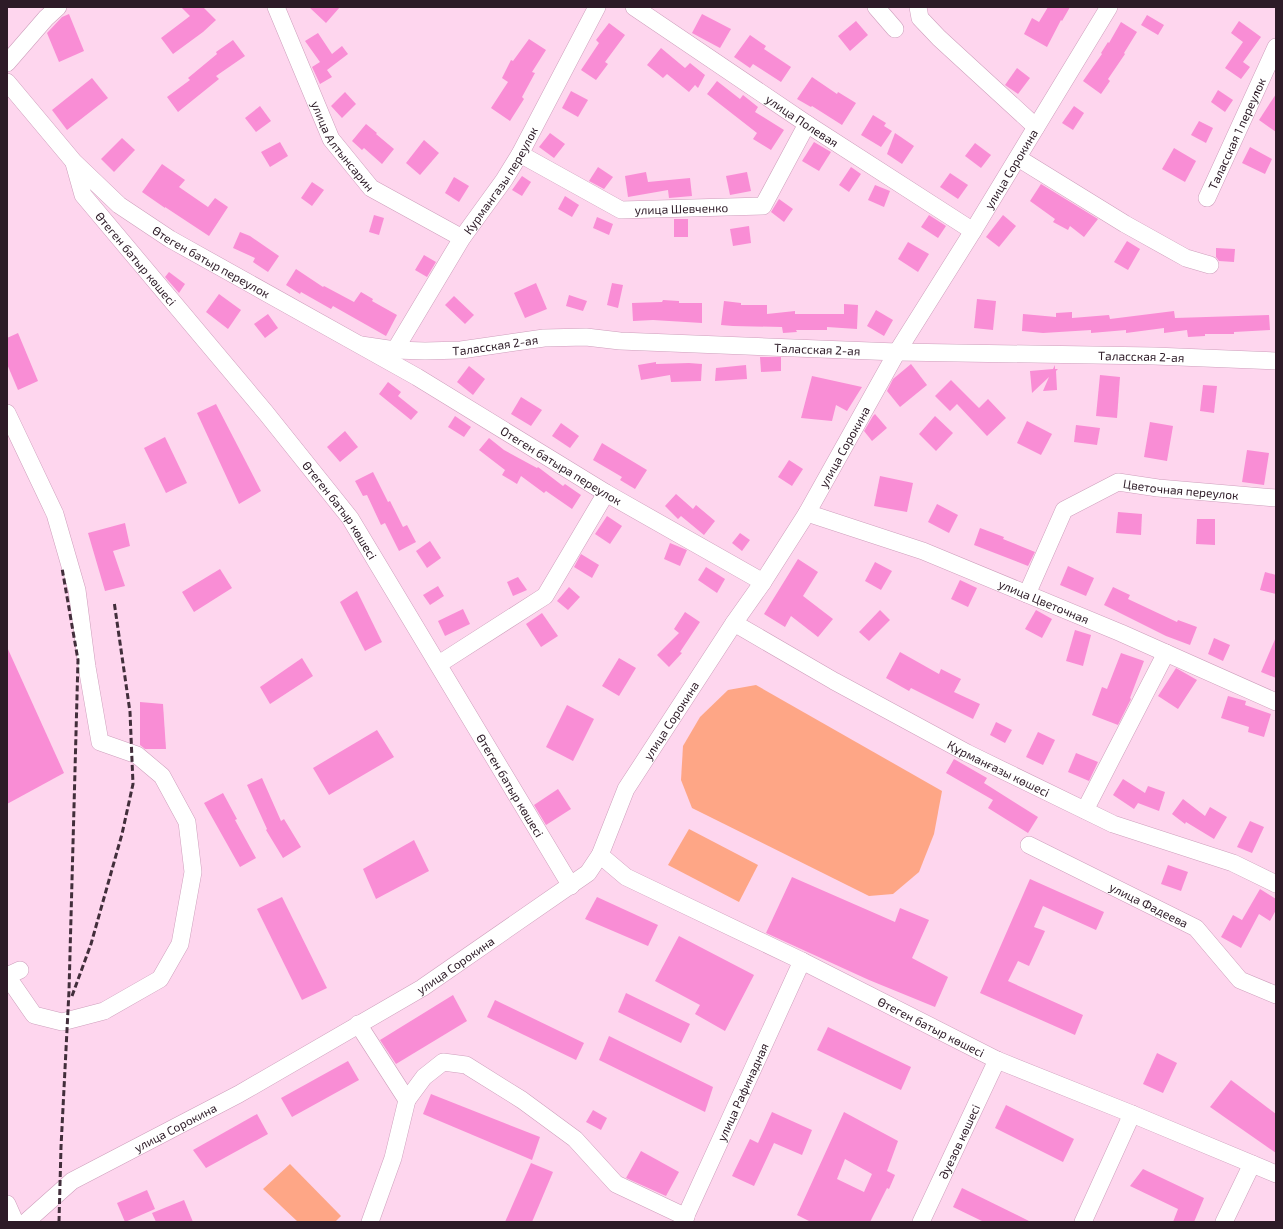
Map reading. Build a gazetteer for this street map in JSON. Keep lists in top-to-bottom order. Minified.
{"streets":{"street":["улица Полевая","Таласская 1 переулок","улица Алтынсарин","улица Сорокина","Курмангазы переулок","улица Шевченко","Өтеген батыр көшесі","Өтеген батыр переулок","Таласская 2-ая","Отеген батыра переулок","Цветочная переулок","улица Цветочная","Құрманғазы көшесі","улица Фадеева","улица Рафинадная","Әуезов көшесі"]},"crossings":[["улица Полевая","улица Сорокина"],["улица Полевая","улица Шевченко"],["улица Алтынсарин","Курмангазы переулок"],["улица Сорокина","Өтеген батыр көшесі"],["улица Сорокина","Таласская 2-ая"],["улица Сорокина","Отеген батыра переулок"],["улица Сорокина","улица Цветочная"],["улица Сорокина","Құрманғазы көшесі"],["Курмангазы переулок","улица Шевченко"],["Курмангазы переулок","Таласская 2-ая"],["Өтеген батыр көшесі","Өтеген батыр переулок"],["Өтеген батыр көшесі","улица Рафинадная"],["Өтеген батыр көшесі","Әуезов көшесі"],["Өтеген батыр переулок","Таласская 2-ая"],["Өтеген батыр переулок","Отеген батыра переулок"],["Таласская 2-ая","Отеген батыра переулок"],["Цветочная переулок","улица Цветочная"]]}
